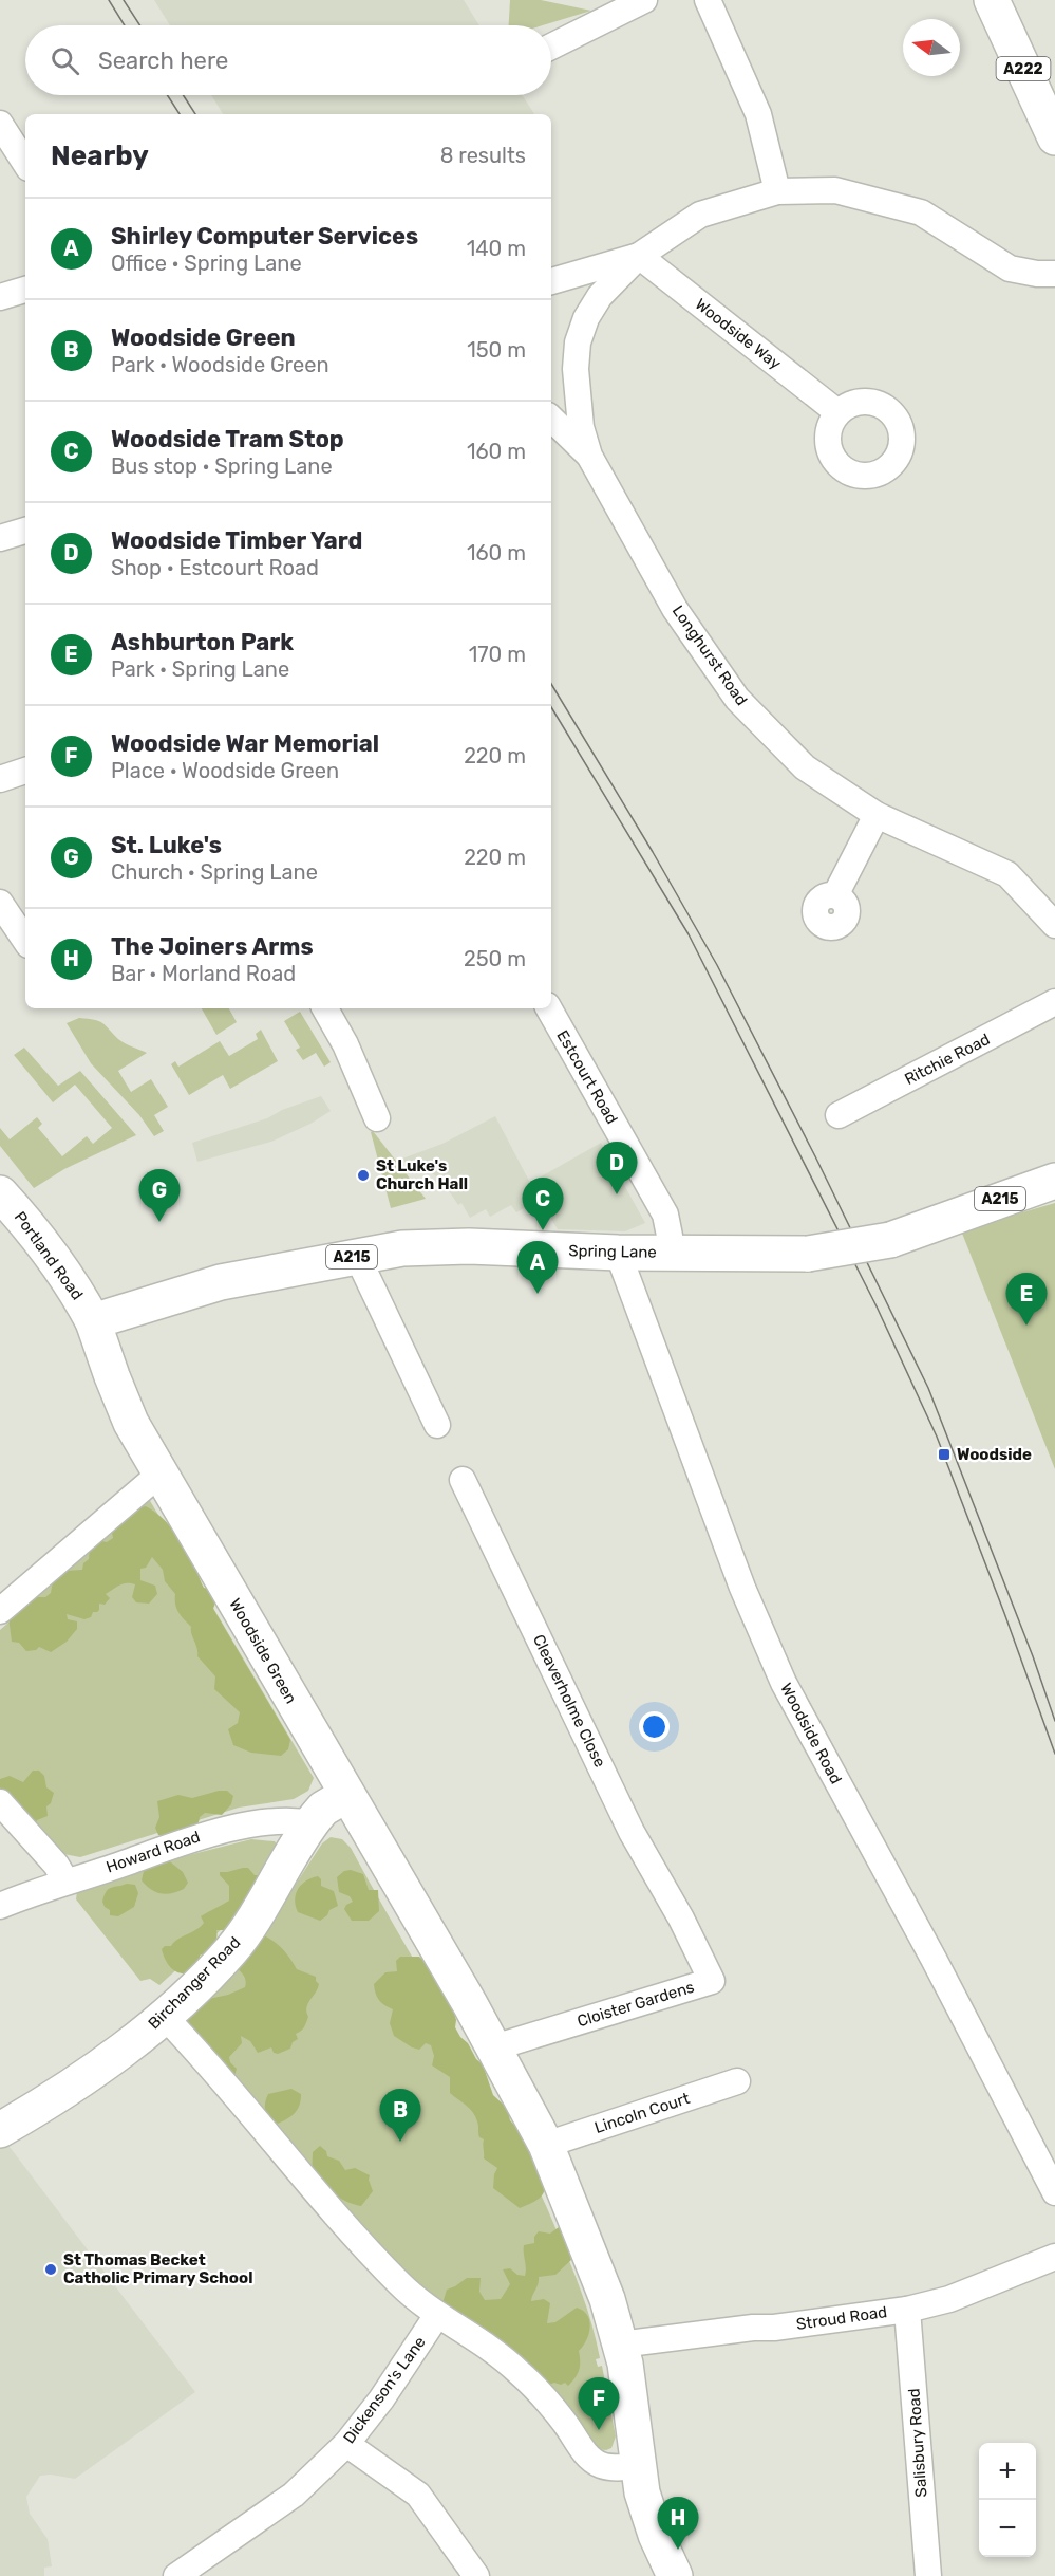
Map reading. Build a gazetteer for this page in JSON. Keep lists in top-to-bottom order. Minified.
{"streets":{"main road":["A222","A215","Spring Lane","Portland Road","Woodside Green","Birchanger Road"],"street":["Woodside Way","Longhurst Road","Ritchie Road","Estcourt Road","Cleaverholme Close","Woodside Road","Howard Road","Cloister Gardens","Lincoln Court","Stroud Road","Dickenson's Lane","Salisbury Road"]},"crossings":[["Woodside Way","Longhurst Road"],["Estcourt Road","Spring Lane"],["Spring Lane","Portland Road"],["Spring Lane","Woodside Green"],["Spring Lane","Woodside Road"],["Portland Road","Woodside Green"],["Woodside Green","Birchanger Road"],["Woodside Green","Cloister Gardens"],["Woodside Green","Lincoln Court"],["Woodside Green","Stroud Road"],["Cleaverholme Close","Cloister Gardens"],["Howard Road","Birchanger Road"],["Stroud Road","Salisbury Road"]],"places":{"other":["St Luke's Church Hall","St Thomas Becket Catholic Primary School"],"transit":["Woodside"]},"north":"left","page":{"search":"Search here","heading":["Nearby","8 results"],"list":[{"mark":"A","name":"Shirley Computer Services","note":"Office · Spring Lane","value":"140 m"},{"mark":"B","name":"Woodside Green","note":"Park · Woodside Green","value":"150 m"},{"mark":"C","name":"Woodside Tram Stop","note":"Bus stop · Spring Lane","value":"160 m"},{"mark":"D","name":"Woodside Timber Yard","note":"Shop · Estcourt Road","value":"160 m"},{"mark":"E","name":"Ashburton Park","note":"Park · Spring Lane","value":"170 m"},{"mark":"F","name":"Woodside War Memorial","note":"Place · Woodside Green","value":"220 m"},{"mark":"G","name":"St. Luke's","note":"Church · Spring Lane","value":"220 m"},{"mark":"H","name":"The Joiners Arms","note":"Bar · Morland Road","value":"250 m"}],"pins":["D","G","C","A","E","B","F","H"],"map_buttons":["+","−"]}}
